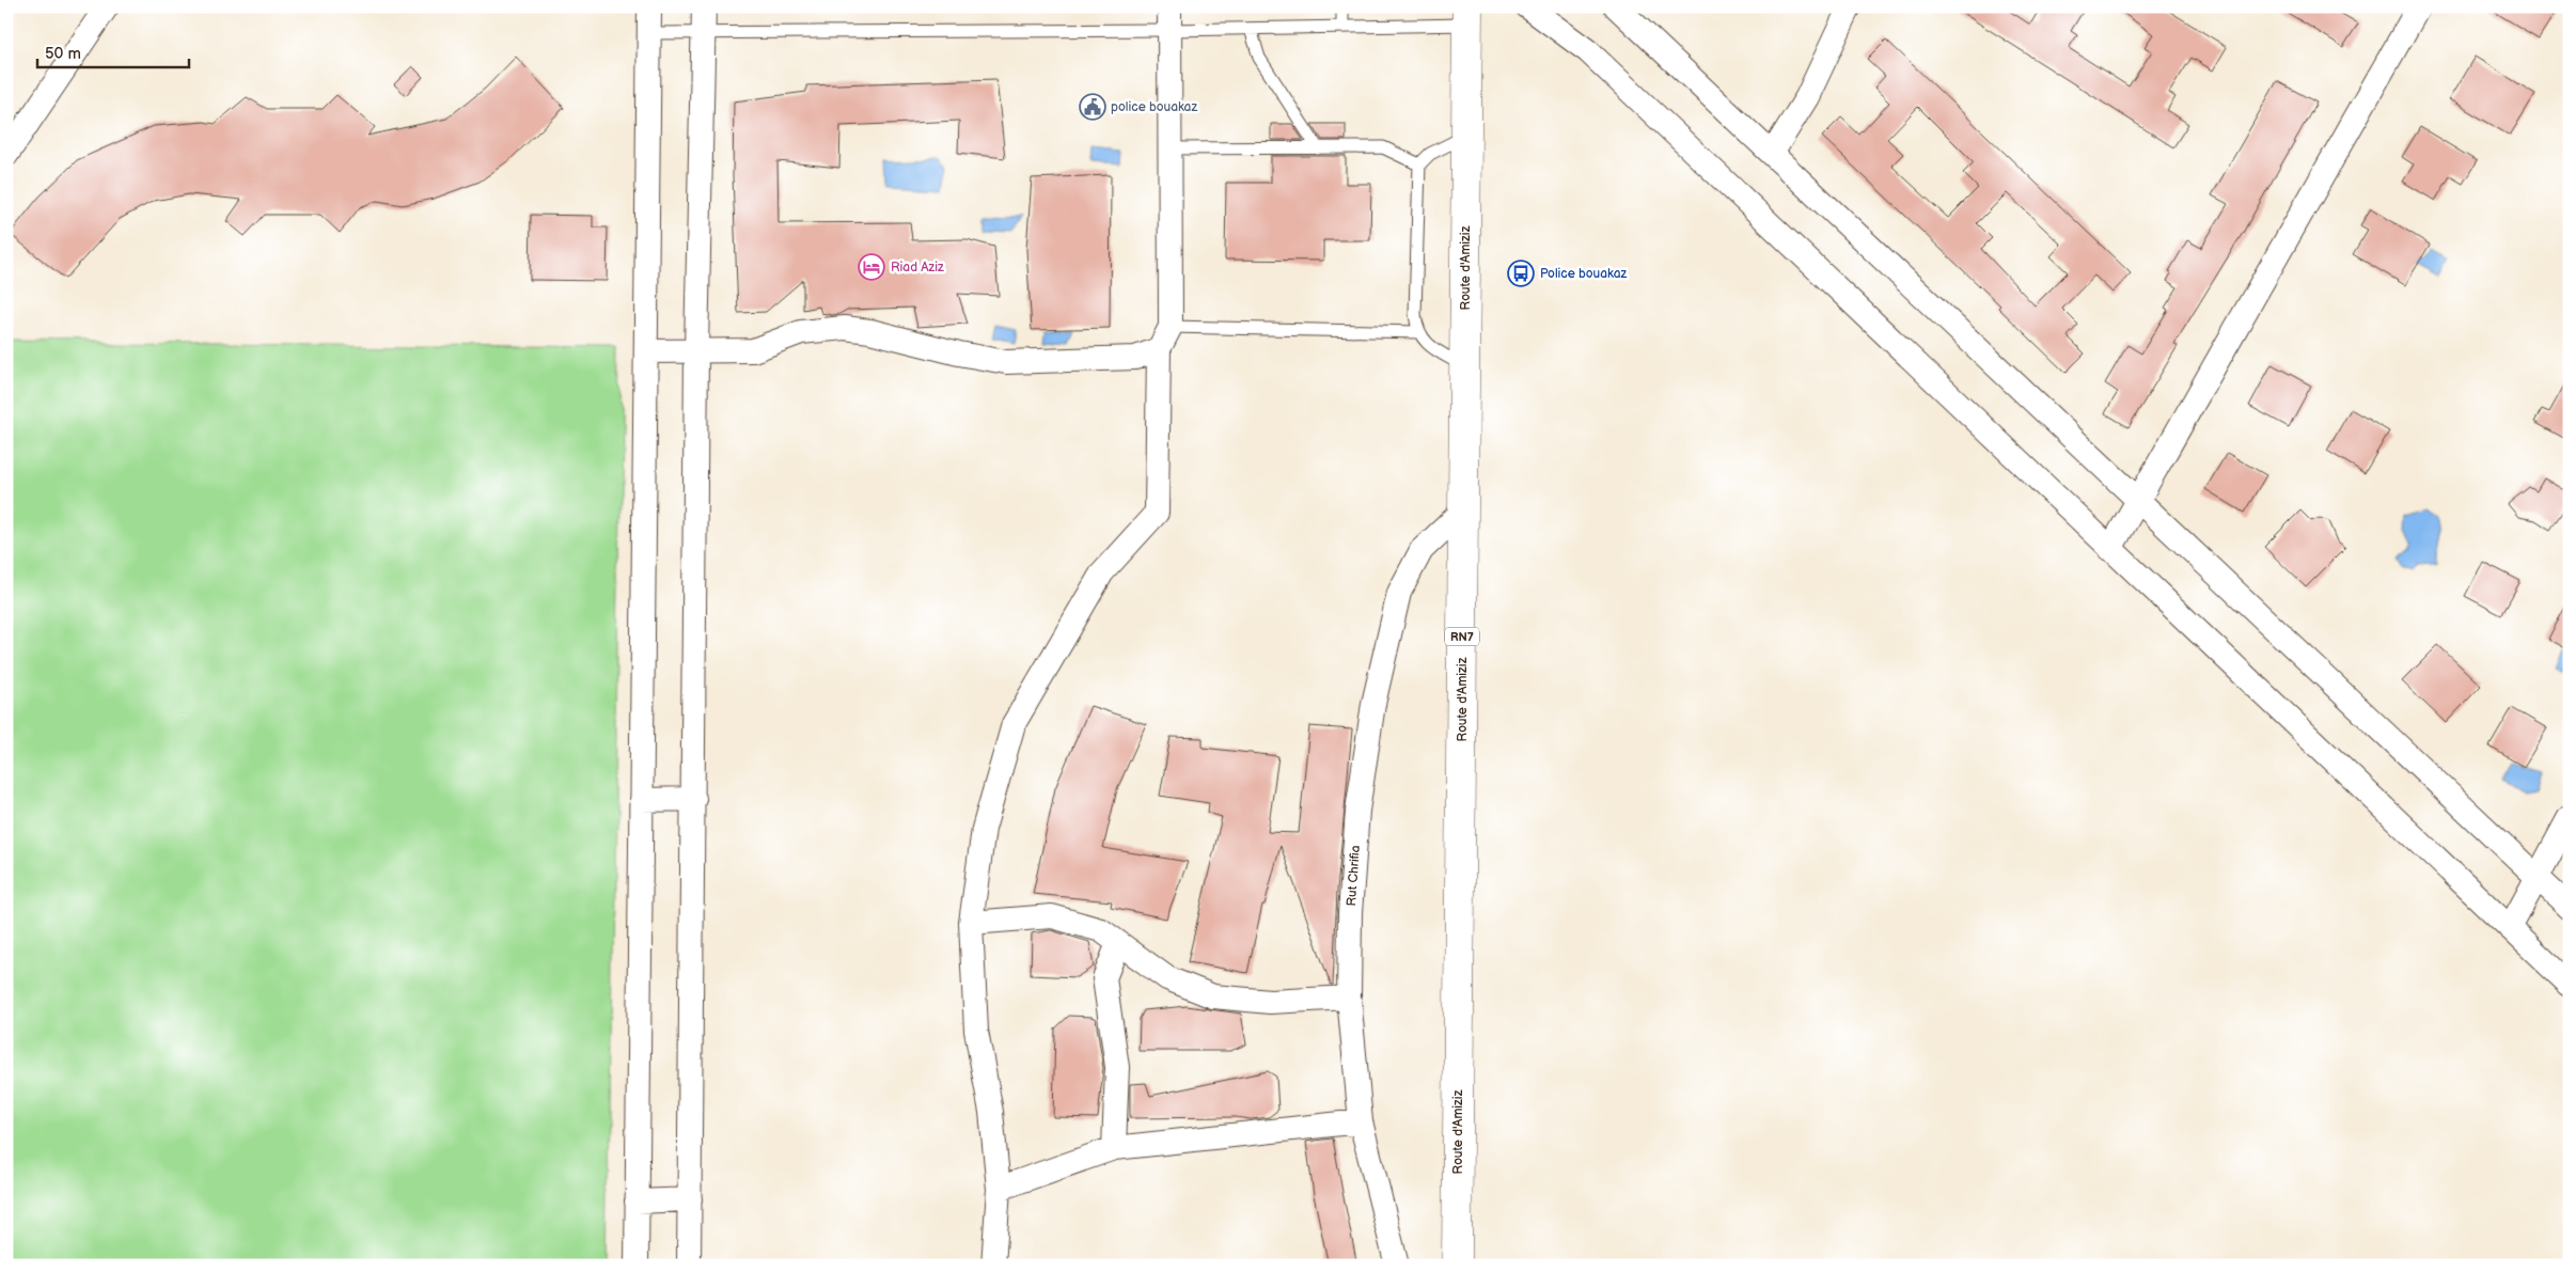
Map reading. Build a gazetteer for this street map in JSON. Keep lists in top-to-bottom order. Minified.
{"streets":{"main road":["Route d'Amiziz","RN7"],"street":["Rut Chrifia"]},"crossings":[["Route d'Amiziz","Rut Chrifia"]],"places":{"public building":["police bouakaz"],"hotel":["Riad Aziz"],"bus stop":["Police bouakaz"]},"scale_bar":"50 m"}
